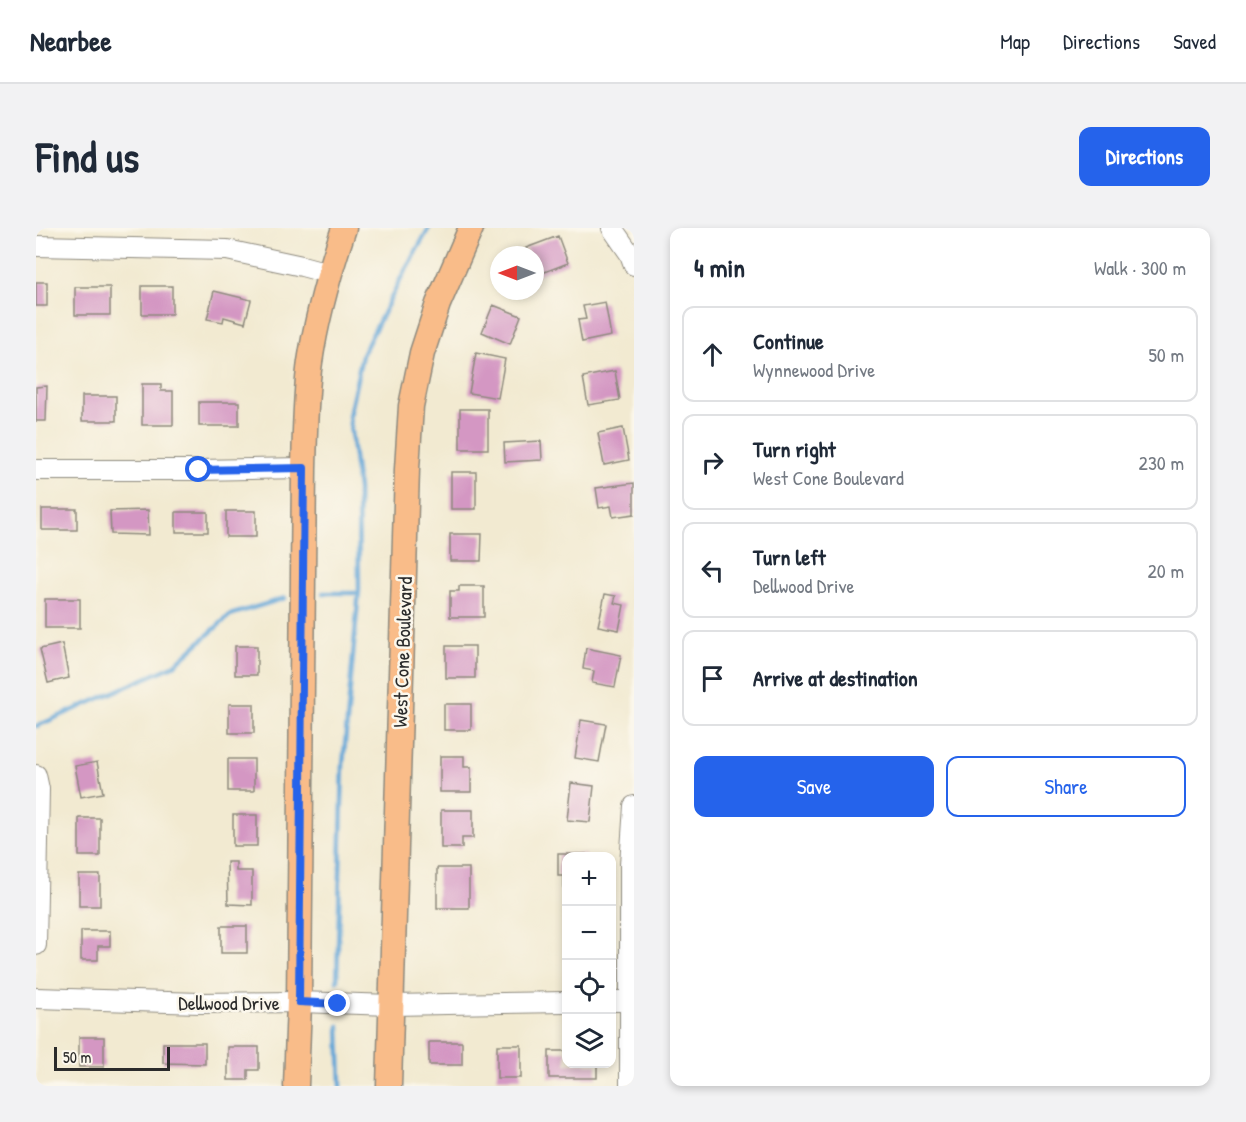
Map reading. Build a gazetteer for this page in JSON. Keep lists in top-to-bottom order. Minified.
{"streets":{"main road":["West Cone Boulevard"],"street":["Dellwood Drive"]},"crossings":[["West Cone Boulevard","Dellwood Drive"]],"scale_bar":"50 m","north":"left","page":{"header":"Nearbee","nav":["Map","Directions","Saved"],"buttons":["Directions",["Save","Share"]],"title":"Find us","heading":["4 min","Walk · 300 m"],"list":[["Continue","Wynnewood Drive","50 m"],["Turn right","West Cone Boulevard","230 m"],["Turn left","Dellwood Drive","20 m"],"Arrive at destination"],"map_buttons":["+","−"],"scale":"50 m"}}
